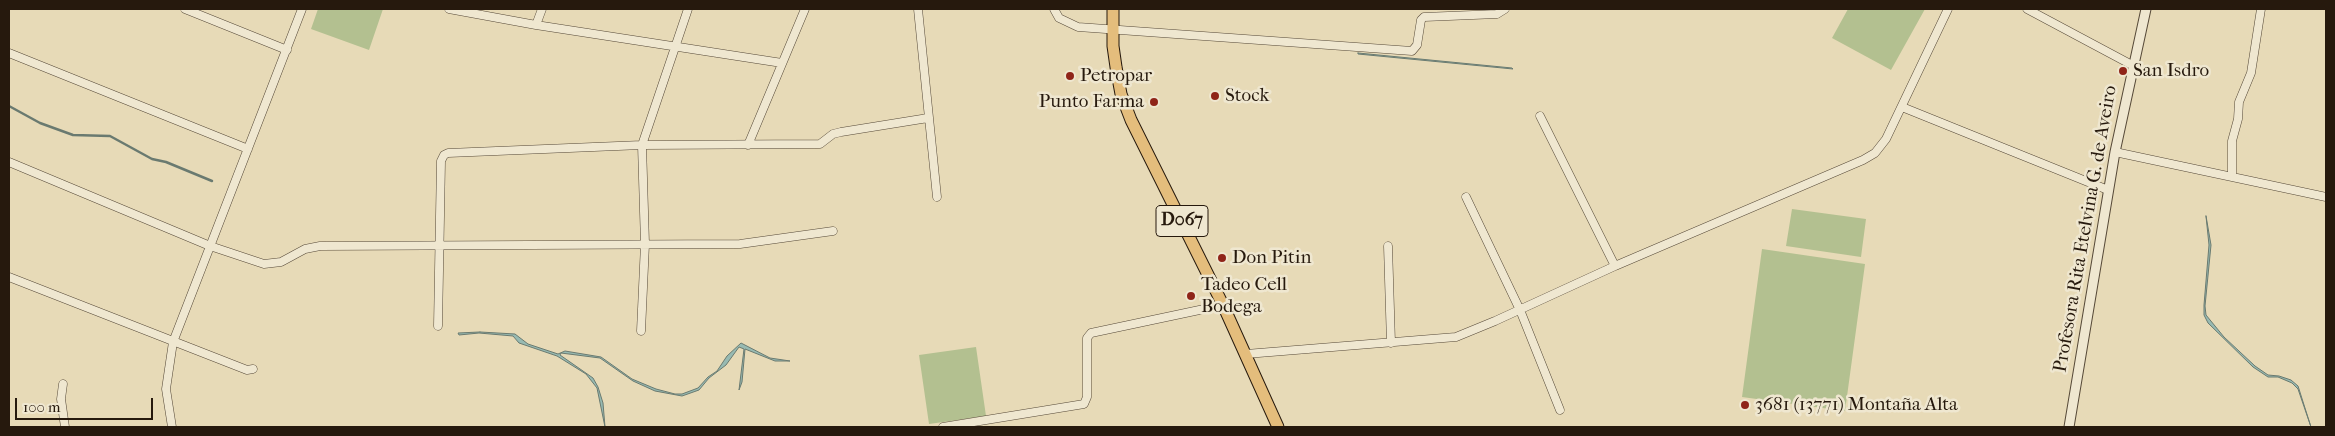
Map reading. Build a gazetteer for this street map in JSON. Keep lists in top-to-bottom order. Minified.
{"streets":{"main road":["D067"],"street":["Profesora Rita Etelvina G. de Aveiro"]},"places":["San Isdro","Petropar","Stock","Punto Farma","Don Pitin","Tadeo Cell Bodega","3681 (13771) Montaña Alta"],"scale_bar":"100 m"}
